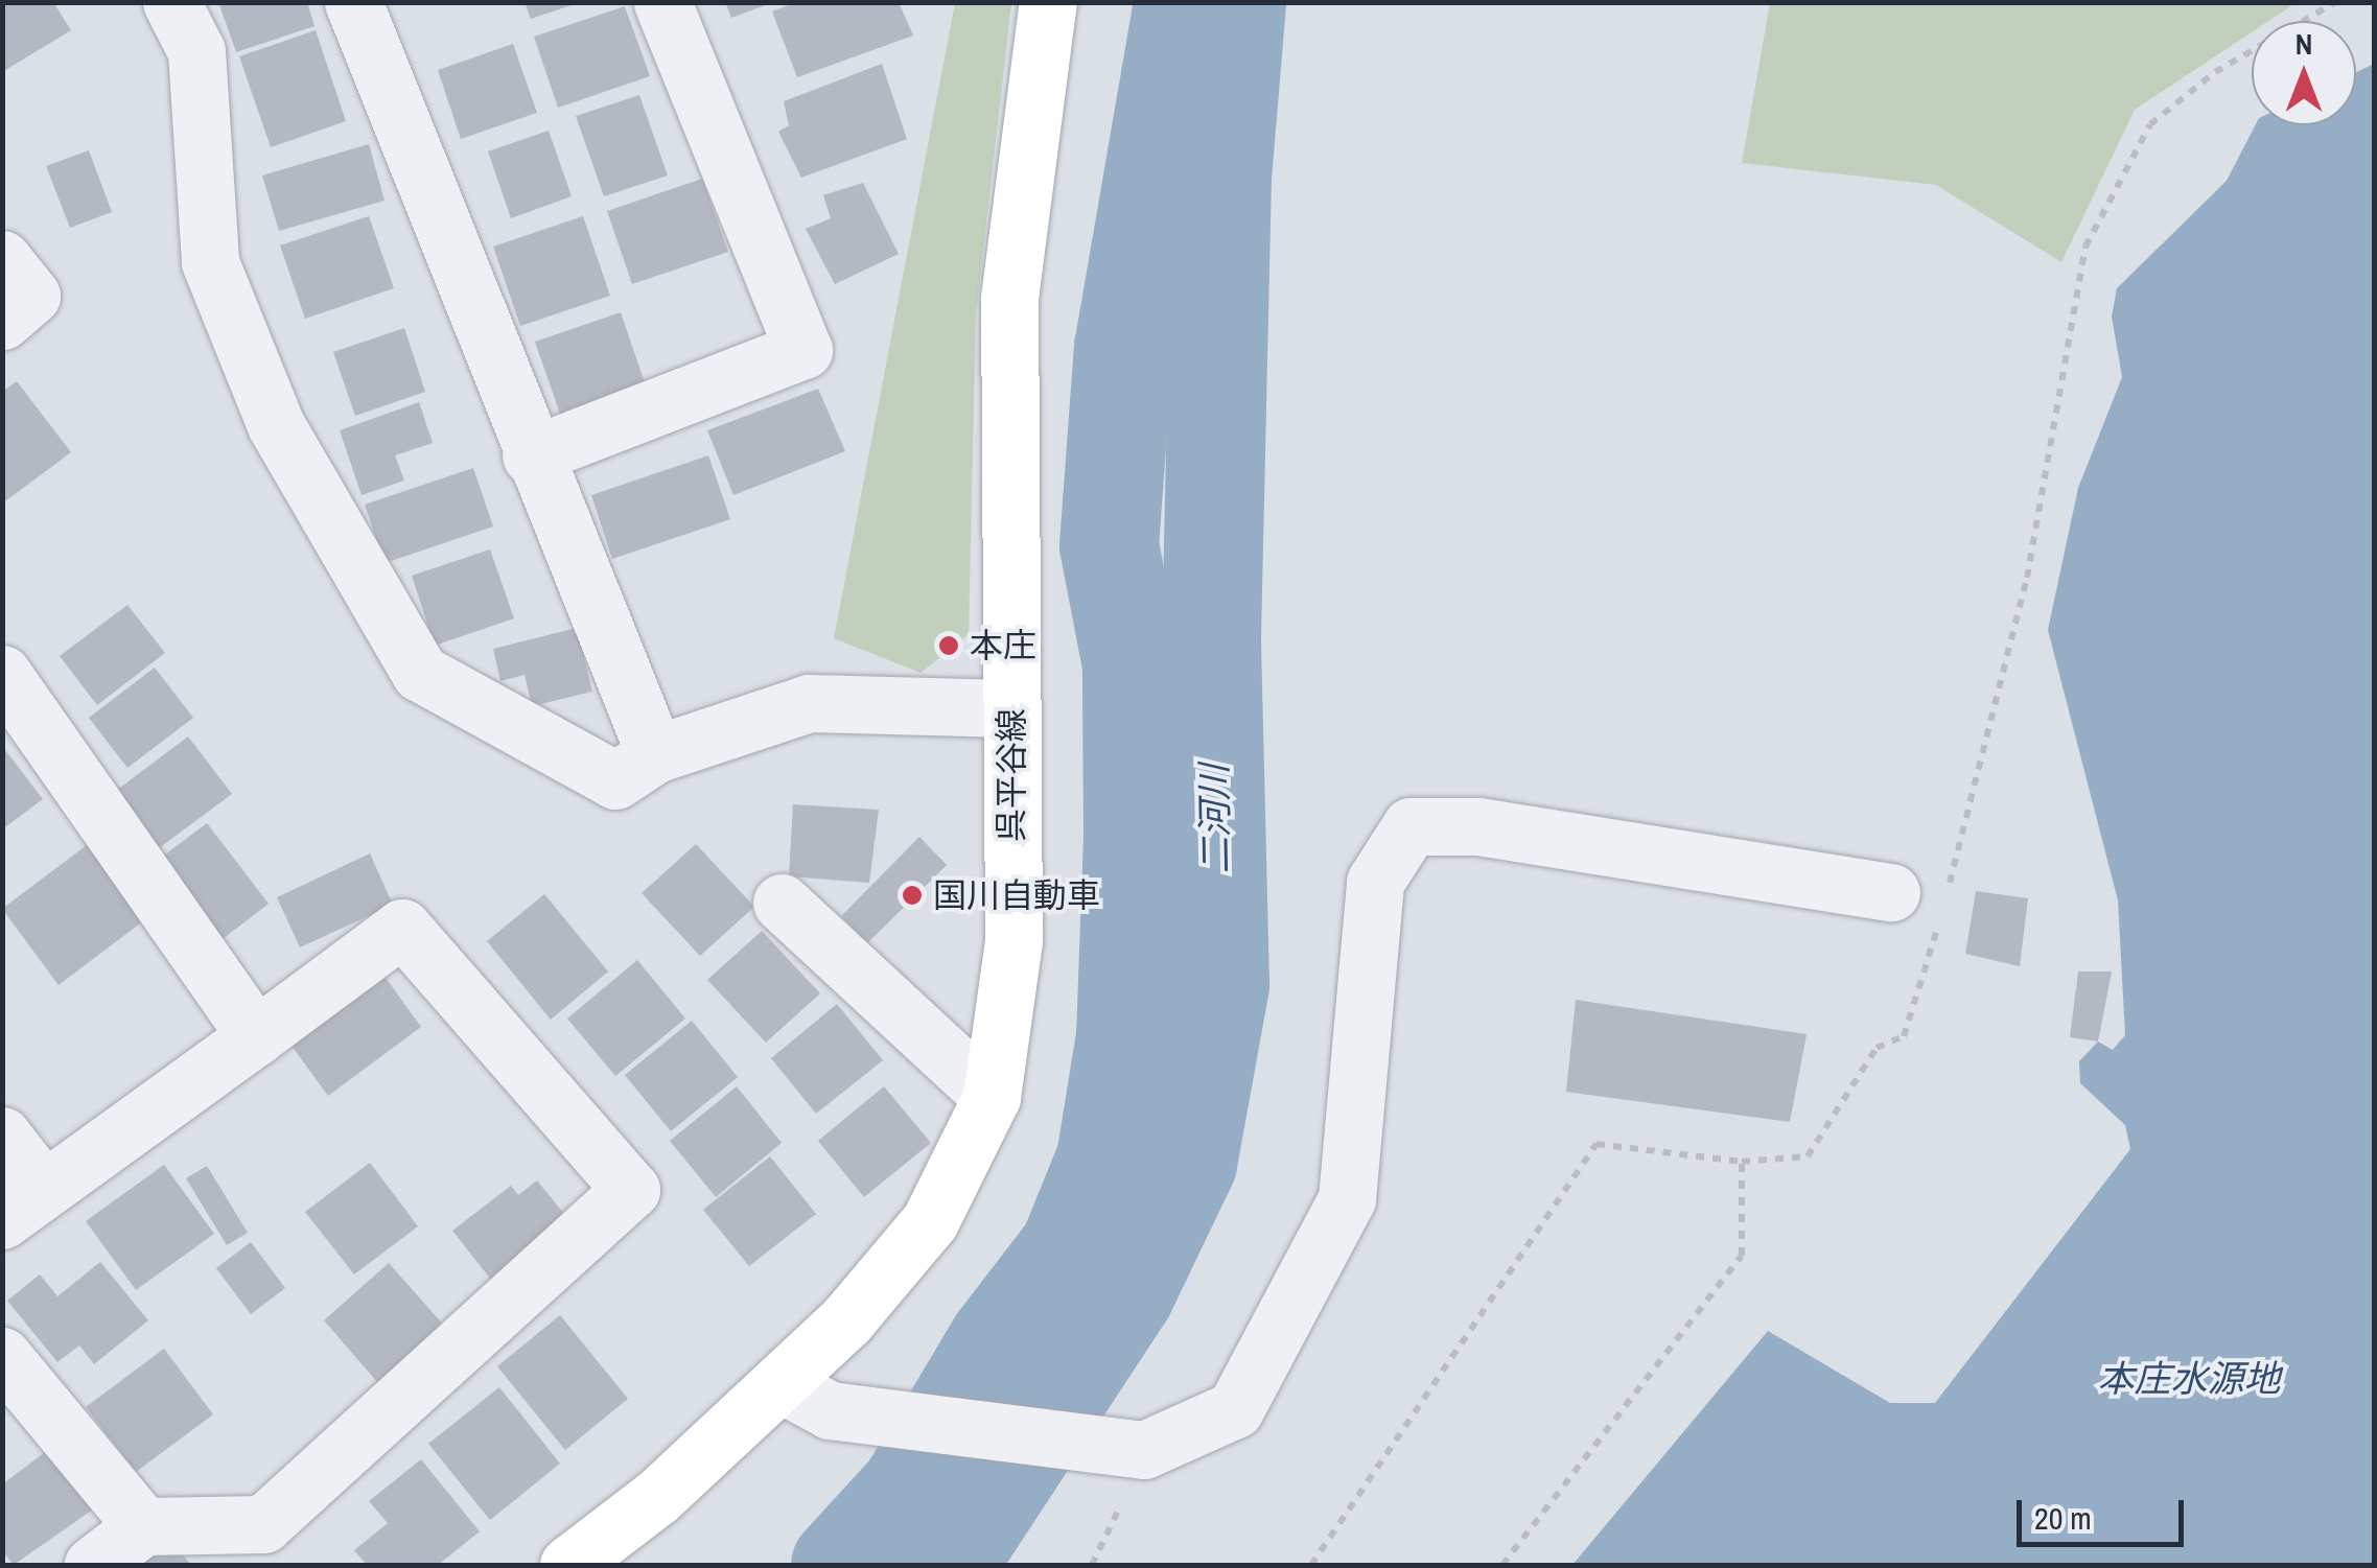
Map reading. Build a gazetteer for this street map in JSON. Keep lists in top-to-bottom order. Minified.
{"streets":{"main road":["呉平谷線"]},"water":["二河川","本庄水源地"],"places":["本庄","国川自動車"],"scale_bar":"20 m","north":"top"}
